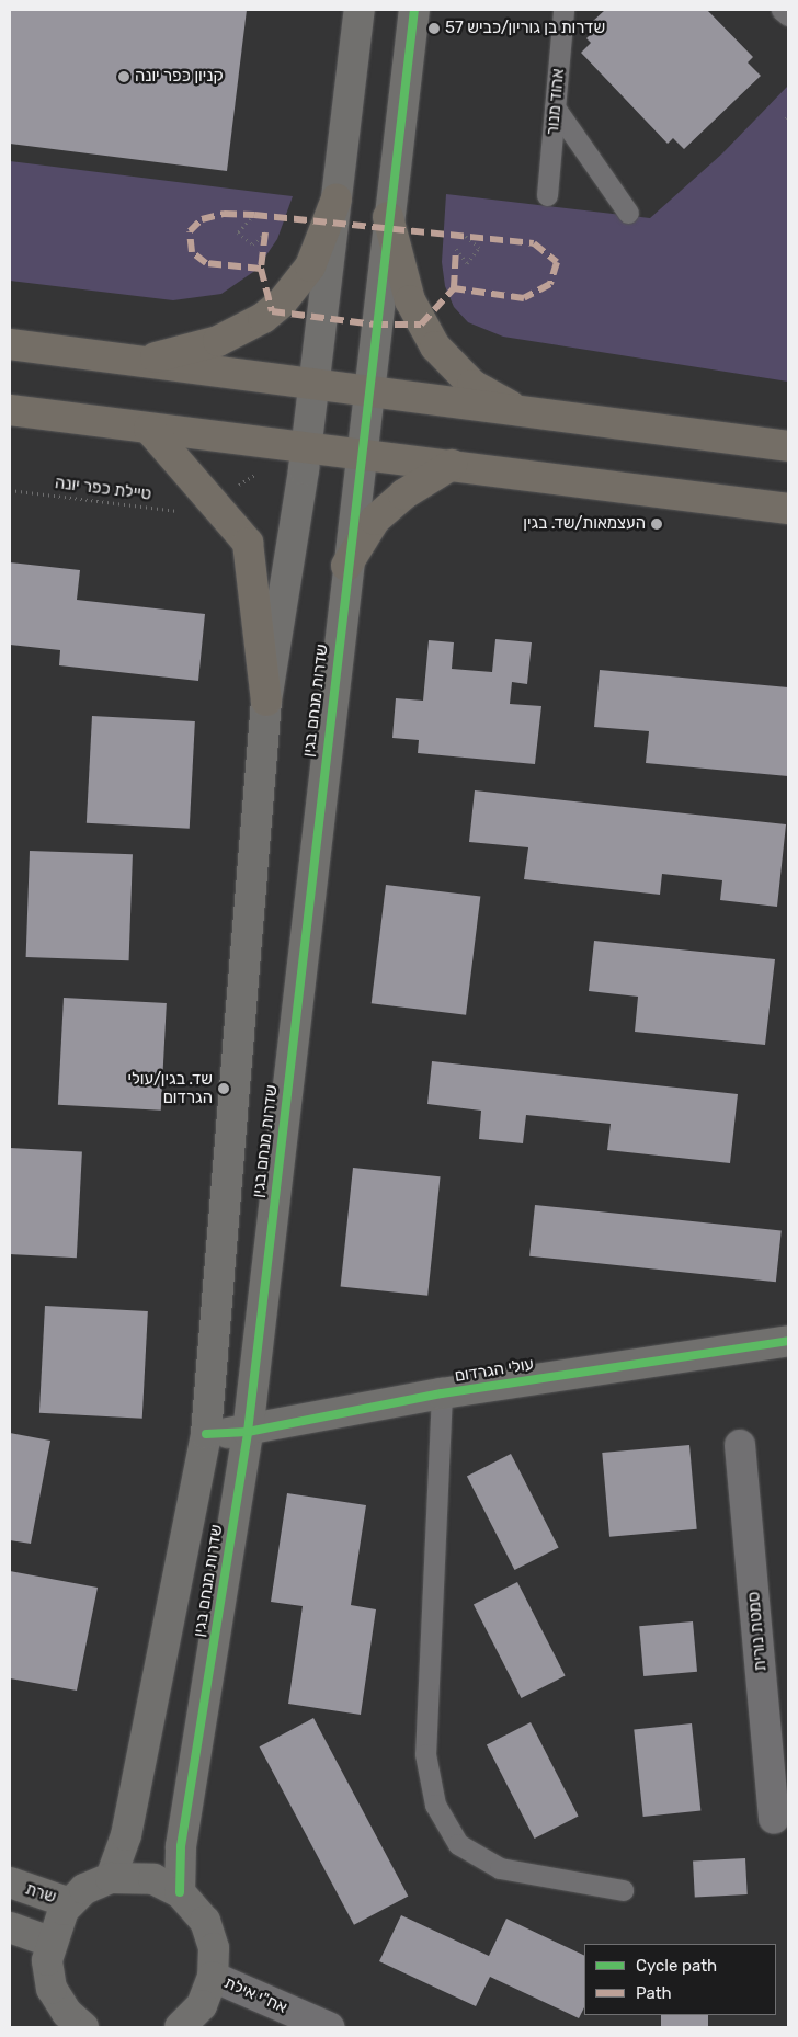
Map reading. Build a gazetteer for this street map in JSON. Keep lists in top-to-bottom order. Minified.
{"streets":{"street":["שדרות מנחם בגין","עולי הגרדום","סמטת נורית","שרת","אח\"י אילת"],"lane":["אהוד מנור"],"path":["טיילת כפר יונה"]},"crossings":[["שדרות מנחם בגין","עולי הגרדום"]],"places":["שדרות בן גוריון/כביש 57","קניון כפר יונה","העצמאות/שד. בגין","שד. בגין/עולי הגרדום"],"legend":["Cycle path","Path"]}
